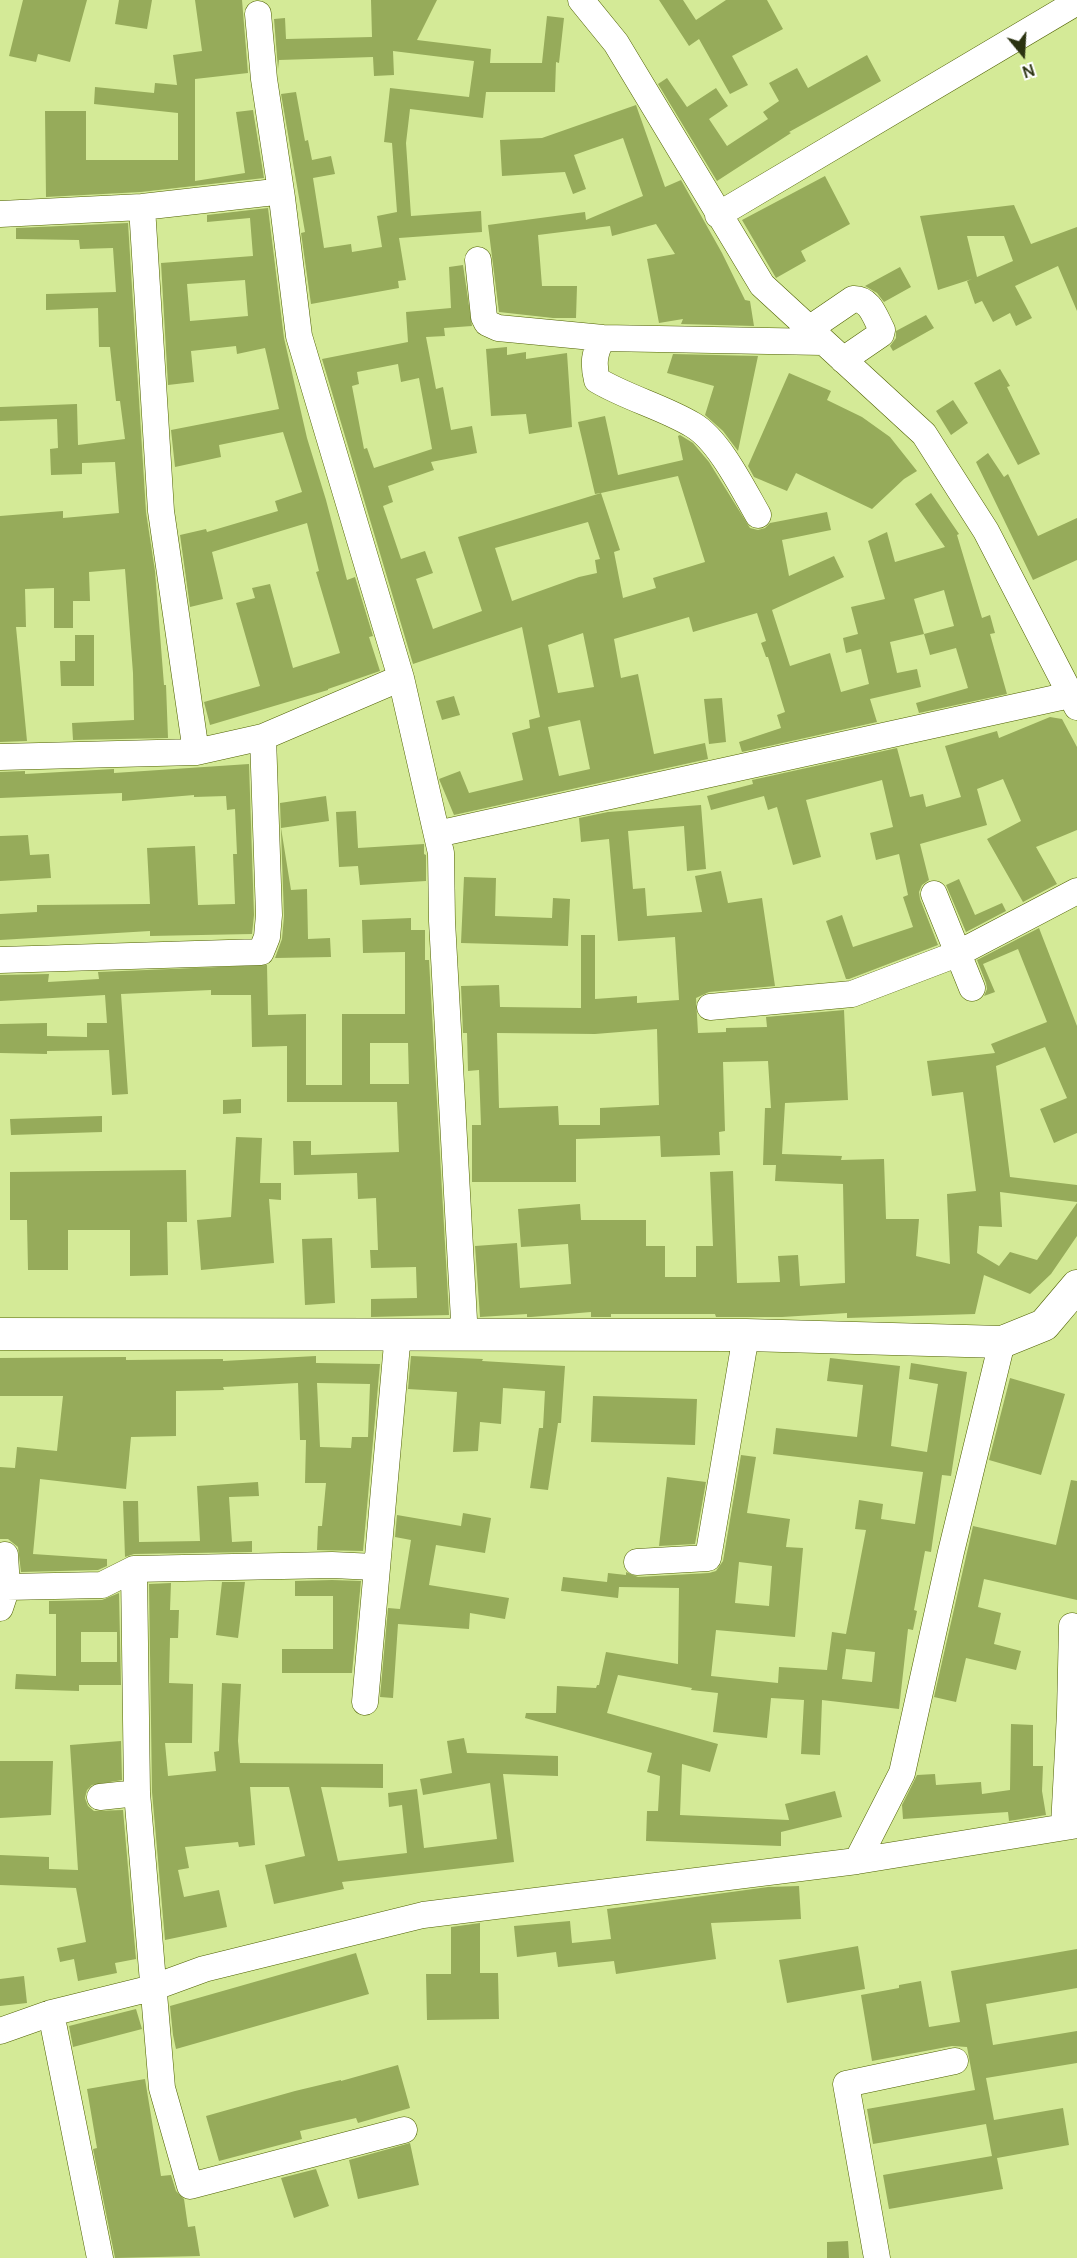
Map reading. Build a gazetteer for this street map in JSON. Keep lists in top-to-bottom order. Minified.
{"north":"bottom"}
